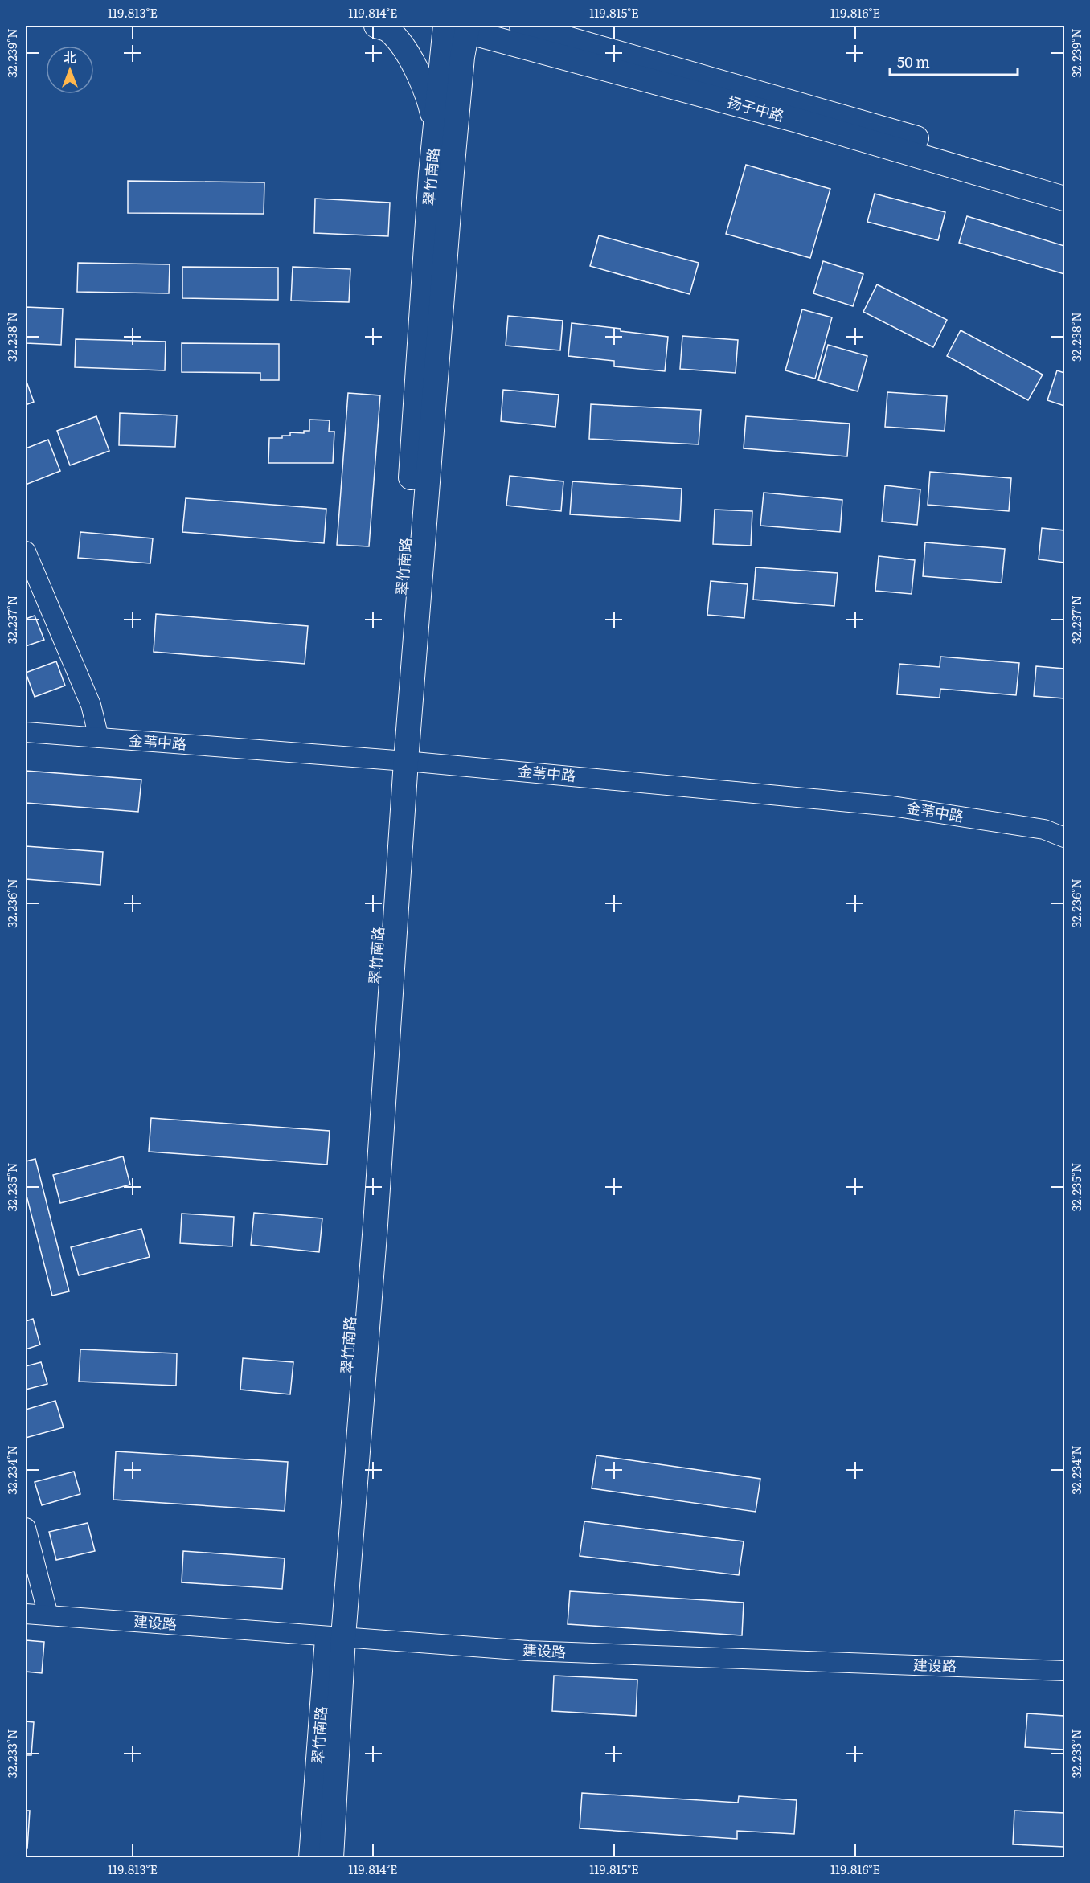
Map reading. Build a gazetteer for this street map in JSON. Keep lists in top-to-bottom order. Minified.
{"streets":{"main road":["扬子中路","翠竹南路"],"street":["金苇中路","建设路"]},"crossings":[["扬子中路","翠竹南路"],["翠竹南路","金苇中路"],["翠竹南路","建设路"]],"scale_bar":"50 m","north":"top","coordinates":["119.813°E","119.814°E","119.815°E","119.816°E","32.239°N","32.238°N","32.237°N","32.236°N","32.235°N","32.234°N","32.233°N"]}
